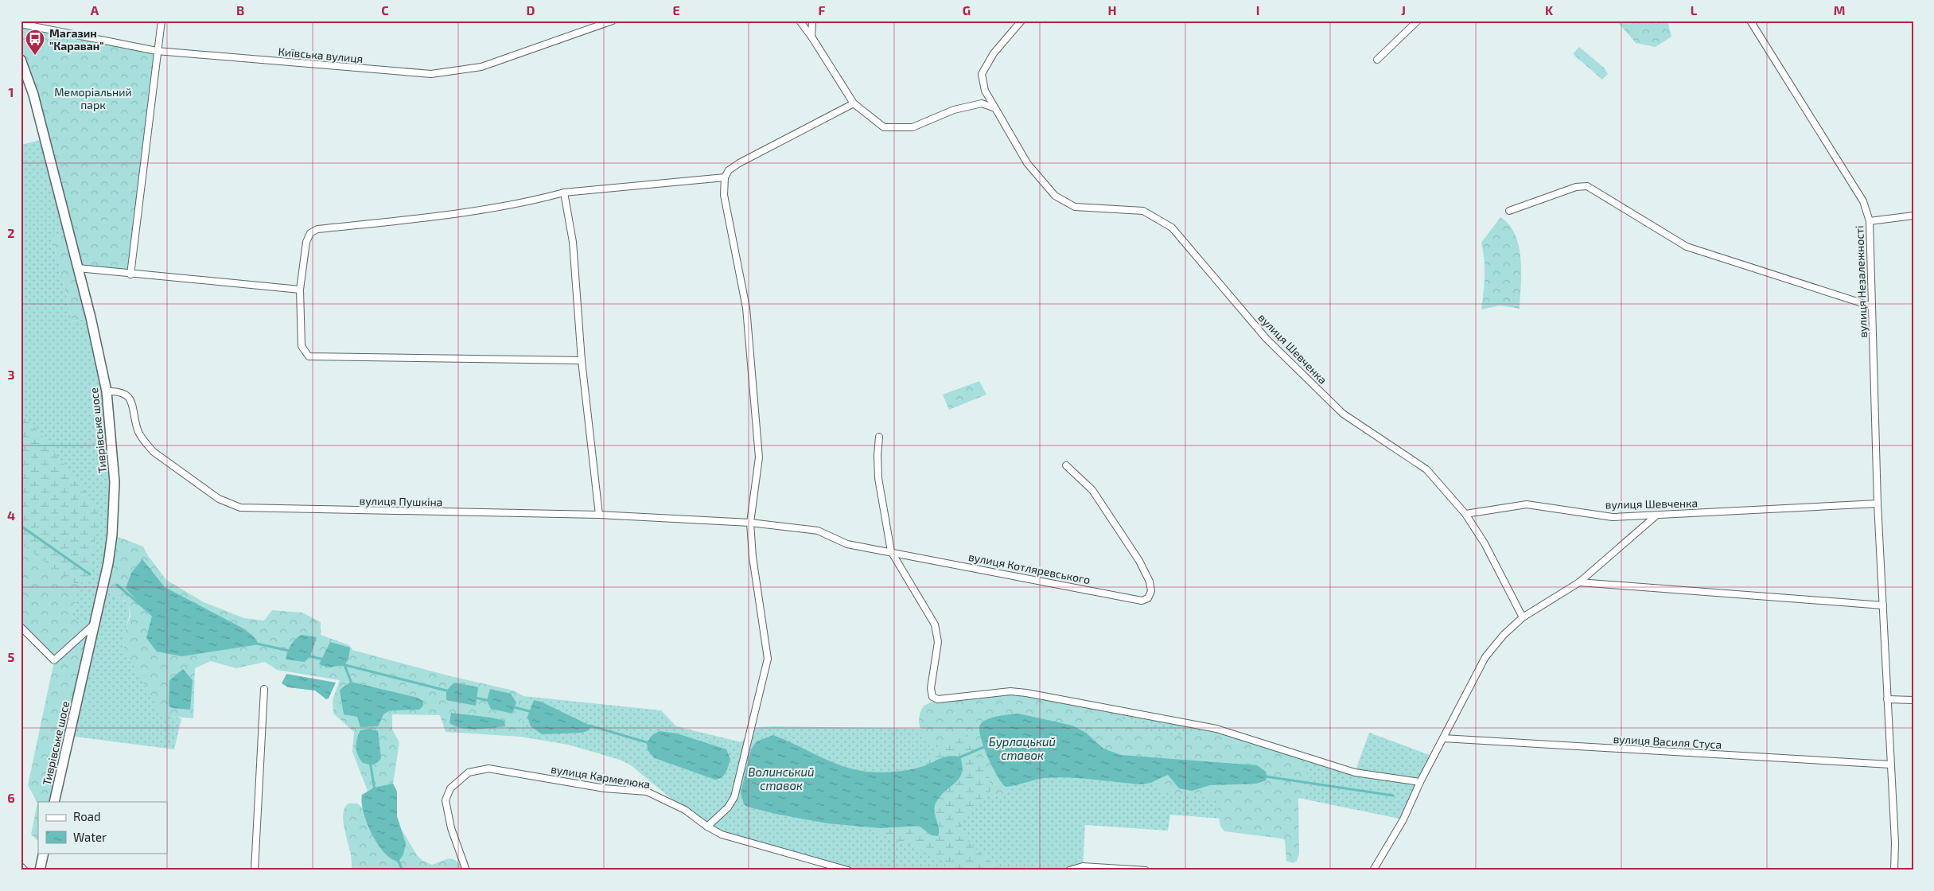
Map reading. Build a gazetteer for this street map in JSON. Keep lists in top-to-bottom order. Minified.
{"streets":{"main road":["Тиврівське шосе"],"street":["Київська вулиця","вулиця Незалежності","вулиця Шевченка","вулиця Пушкіна","вулиця Котляревського","вулиця Василя Стуса","вулиця Кармелюка"]},"crossings":[["вулиця Незалежності","вулиця Шевченка"],["вулиця Незалежності","вулиця Василя Стуса"],["Тиврівське шосе","вулиця Пушкіна"],["вулиця Пушкіна","вулиця Котляревського"]],"water":["Бурлацький ставок","Волинський ставок"],"parks":["Меморіальний парк"],"places":{"bus stop":["Магазин \"Караван\""]},"legend":["Road","Water"],"grid":{"columns":["A","B","C","D","E","F","G","H","I","J","K","L","M"],"rows":["1","2","3","4","5","6"]}}
